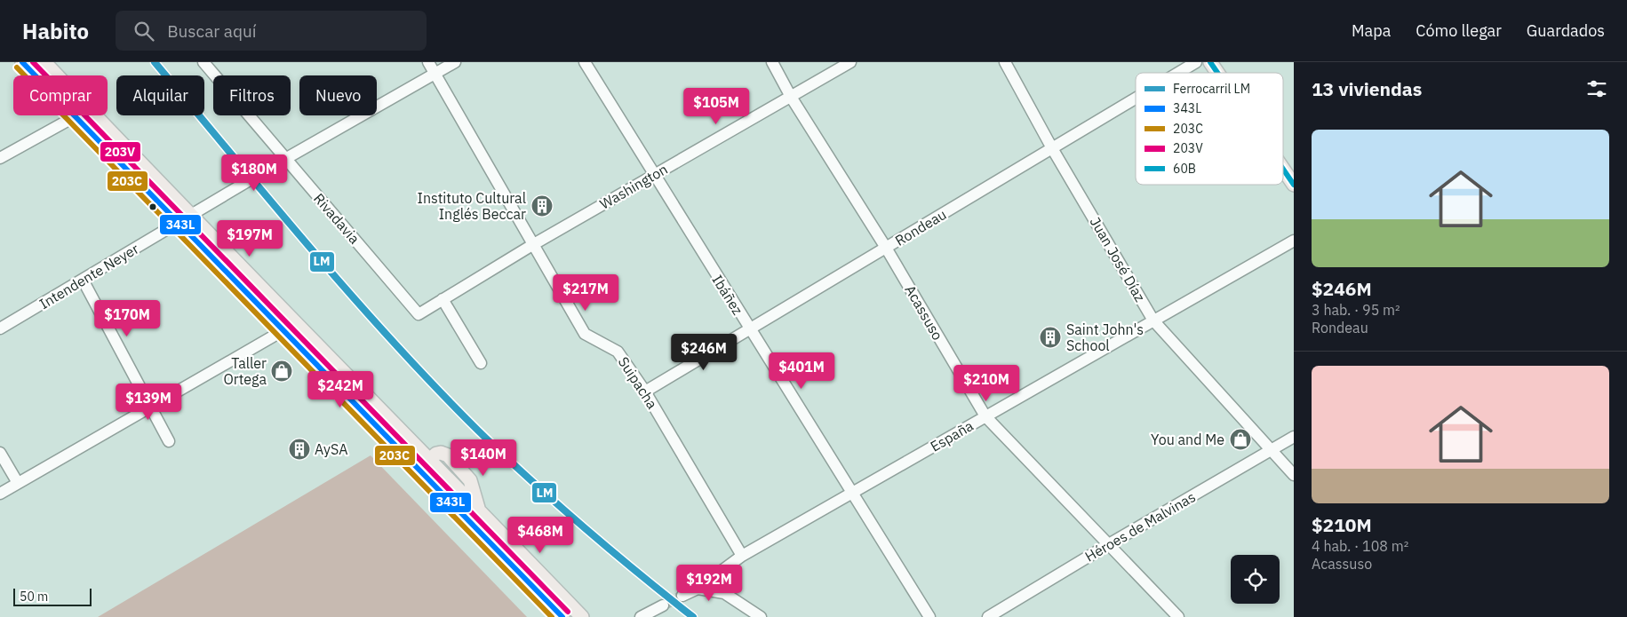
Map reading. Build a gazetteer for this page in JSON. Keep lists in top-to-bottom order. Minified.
{"streets":{"street":["Washington","Rivadavia","Rondeau","Juan José Díaz","Intendente Neyer","Ibáñez","Acassuso","Suipacha","España","Héroes de Malvinas"]},"crossings":[["Washington","Rivadavia"],["Washington","Ibáñez"],["Washington","Acassuso"],["Washington","Suipacha"],["Rivadavia","Intendente Neyer"],["Rondeau","Juan José Díaz"],["Rondeau","Ibáñez"],["Rondeau","Acassuso"],["Rondeau","Suipacha"],["Juan José Díaz","España"],["Juan José Díaz","Héroes de Malvinas"],["Intendente Neyer","Suipacha"],["Ibáñez","España"],["Acassuso","España"],["Acassuso","Héroes de Malvinas"],["Suipacha","España"]],"places":{"building":["Instituto Cultural Inglés Beccar","Saint John's School","AySA"],"shop":["Taller Ortega","You and Me"]},"lines":["rail line LM","transit line 343L","transit line 203V","transit line 60B","transit line 203C"],"legend":["Ferrocarril LM","343L","203C","203V","60B"],"scale_bar":"50 m","page":{"header":"Habito","search":"Buscar aquí","nav":["Mapa","Cómo llegar","Guardados"],"heading":"13 viviendas","chip":["Comprar","Alquilar","Filtros","Nuevo"],"price":["$105M","$180M","$197M","$217M","$170M","$246M","$401M","$210M","$242M","$139M","$140M","$468M","$192M"],"list":[{"name":"$246M","note":"3 hab. · 95 m² · Rondeau"},{"name":"$210M","note":"4 hab. · 108 m² · Acassuso"}],"scale":"50 m"}}
